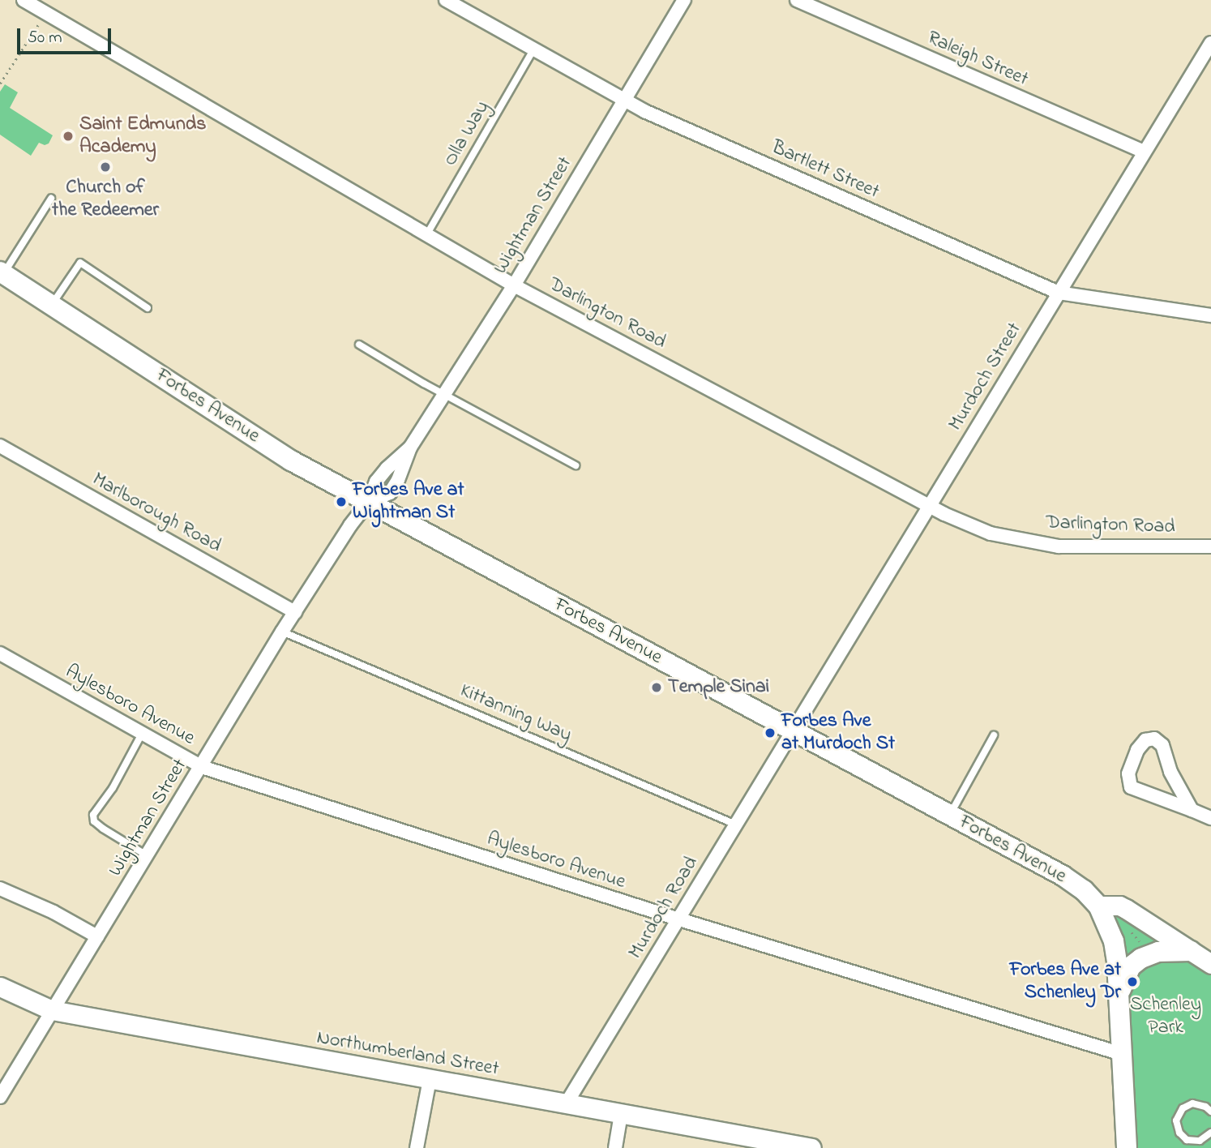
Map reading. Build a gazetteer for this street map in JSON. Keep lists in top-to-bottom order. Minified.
{"streets":{"main road":["Forbes Avenue"],"street":["Raleigh Street","Bartlett Street","Wightman Street","Darlington Road","Murdoch Street","Marlborough Road","Aylesboro Avenue","Murdoch Road","Northumberland Street"],"lane":["Olla Way","Kittanning Way"]},"crossings":[["Raleigh Street","Murdoch Street"],["Olla Way","Bartlett Street"],["Olla Way","Darlington Road"],["Bartlett Street","Wightman Street"],["Bartlett Street","Murdoch Street"],["Wightman Street","Darlington Road"],["Wightman Street","Forbes Avenue"],["Wightman Street","Marlborough Road"],["Wightman Street","Aylesboro Avenue"],["Wightman Street","Kittanning Way"],["Wightman Street","Northumberland Street"],["Darlington Road","Murdoch Street"],["Murdoch Street","Forbes Avenue"],["Murdoch Street","Murdoch Road"],["Forbes Avenue","Aylesboro Avenue"],["Forbes Avenue","Murdoch Road"],["Aylesboro Avenue","Murdoch Road"],["Kittanning Way","Murdoch Road"],["Murdoch Road","Northumberland Street"]],"parks":["Schenley Park"],"places":["Saint Edmunds Academy","Church of the Redeemer","Forbes Ave at Wightman St","Temple Sinai","Forbes Ave at Murdoch St","Forbes Ave at Schenley Dr"],"scale_bar":"50 m"}
